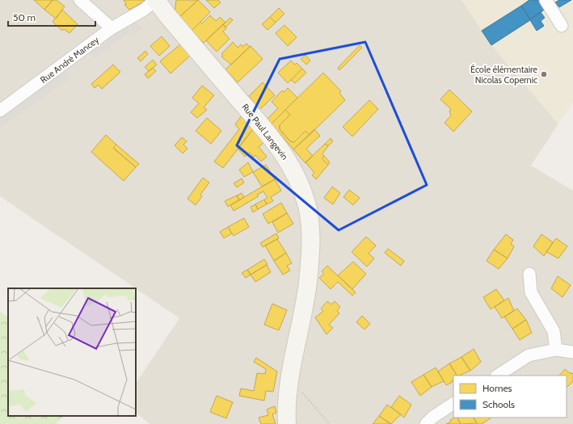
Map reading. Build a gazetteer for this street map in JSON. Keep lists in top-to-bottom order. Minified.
{"streets":{"street":["Rue André Mancey","Rue Paul Langevin"]},"crossings":[["Rue André Mancey","Rue Paul Langevin"]],"places":["École élémentaire Nicolas Copernic"],"legend":["Homes","Schools"],"scale_bar":"50 m"}
